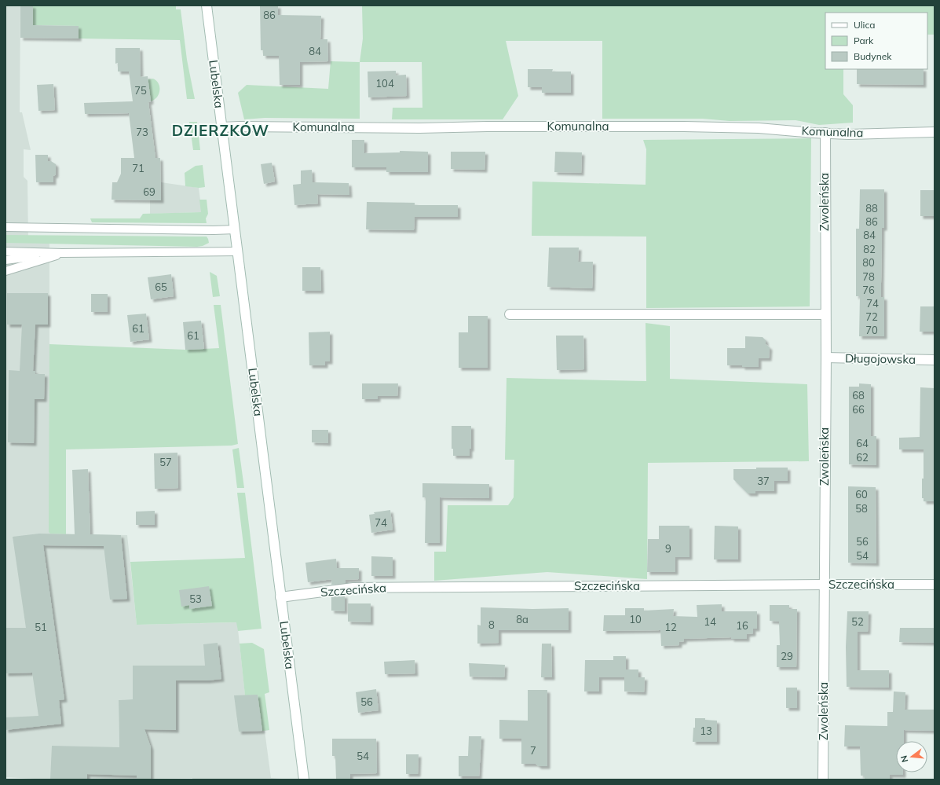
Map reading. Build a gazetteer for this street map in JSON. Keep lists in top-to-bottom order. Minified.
{"streets":{"street":["Lubelska","Komunalna","Zwoleńska","Długojowska","Szczecińska"]},"crossings":[["Lubelska","Komunalna"],["Lubelska","Szczecińska"],["Komunalna","Zwoleńska"],["Zwoleńska","Długojowska"],["Zwoleńska","Szczecińska"]],"districts":["DZIERZKÓW"],"house_numbers":["86","84","104","75","73","71","69","88","86","84","82","80","78","65","76","74","72","61","70","61","68","66","64","62","57","37","60","58","74","56","9","54","53","8a","10","14","52","8","16","51","12","29","56","13","7","54"],"legend":["Ulica","Park","Budynek"],"north":"left"}
